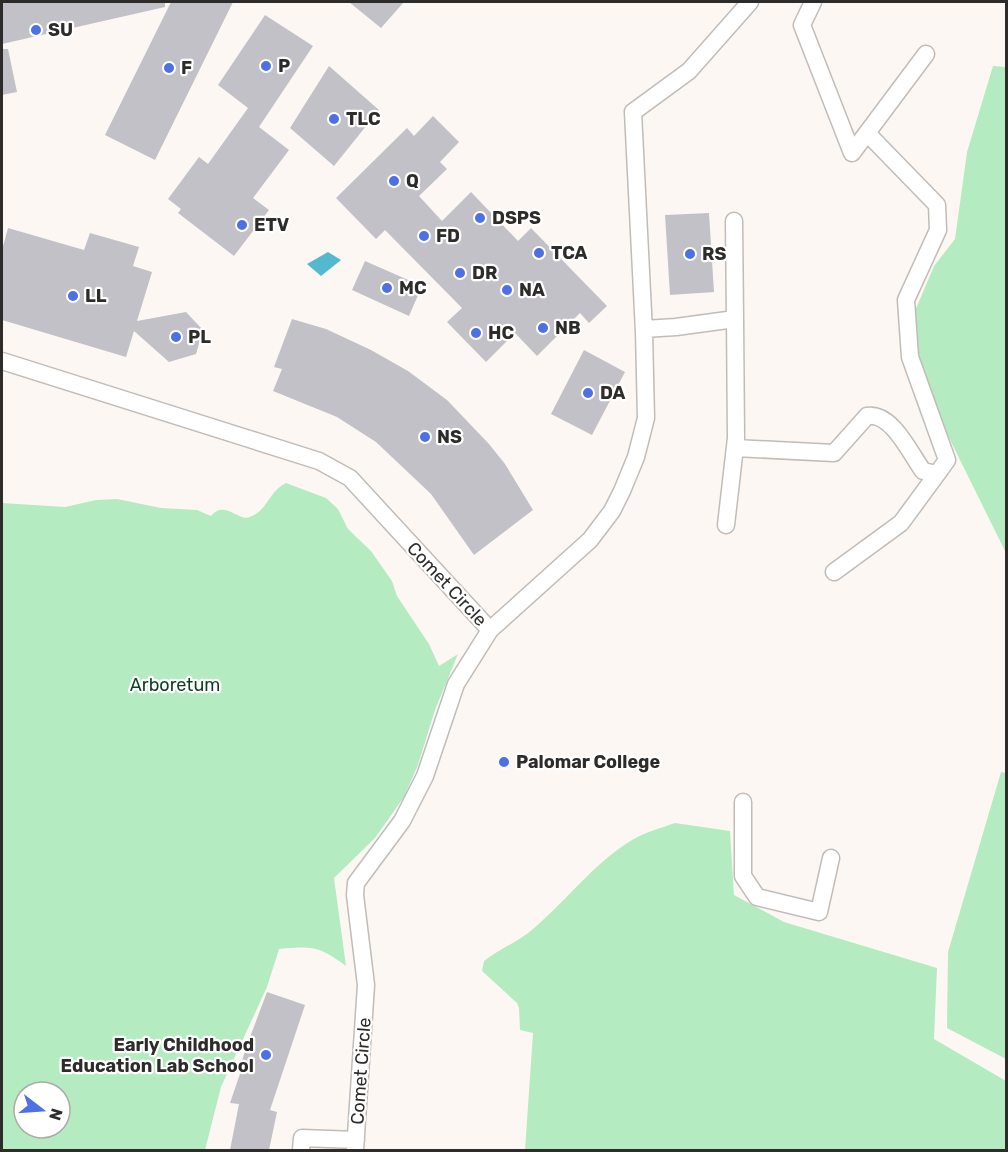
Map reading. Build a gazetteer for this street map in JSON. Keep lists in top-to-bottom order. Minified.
{"streets":{"street":["Comet Circle"]},"parks":["Arboretum"],"places":["SU","P","F","TLC","Q","DSPS","ETV","FD","TCA","RS","DR","MC","NA","LL","NB","HC","PL","DA","NS","Palomar College","Early Childhood Education Lab School"],"north":"right"}
